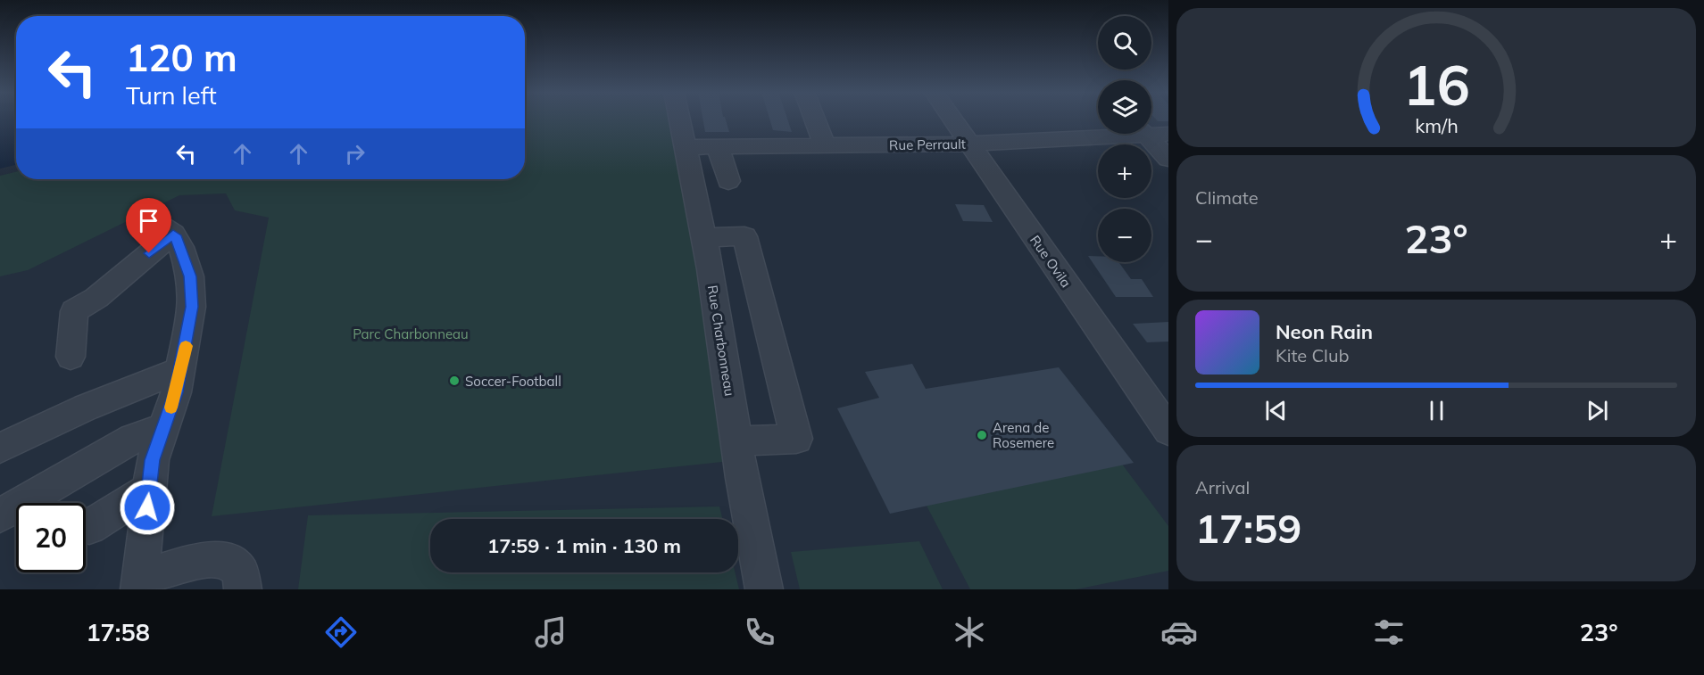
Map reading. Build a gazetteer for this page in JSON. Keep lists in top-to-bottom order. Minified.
{"streets":{"street":["Rue Perrault","Rue Ovila","Rue Charbonneau"]},"crossings":[["Rue Perrault","Rue Ovila"],["Rue Perrault","Rue Charbonneau"]],"parks":["Parc Charbonneau"],"places":["Soccer-Football","Arena de Rosemere"],"page":{"map_buttons":["+","−"],"turn":["120 m","Turn left"],"tile":["Climate",["Arrival","17:59"]],"heat":["−","23°","+"],"song":["Neon Rain","Kite Club"],"limit":"20","trip":"17:59 · 1 min · 130 m","tabs":["17:58","23°"],"gauge":["16","km/h"]}}
